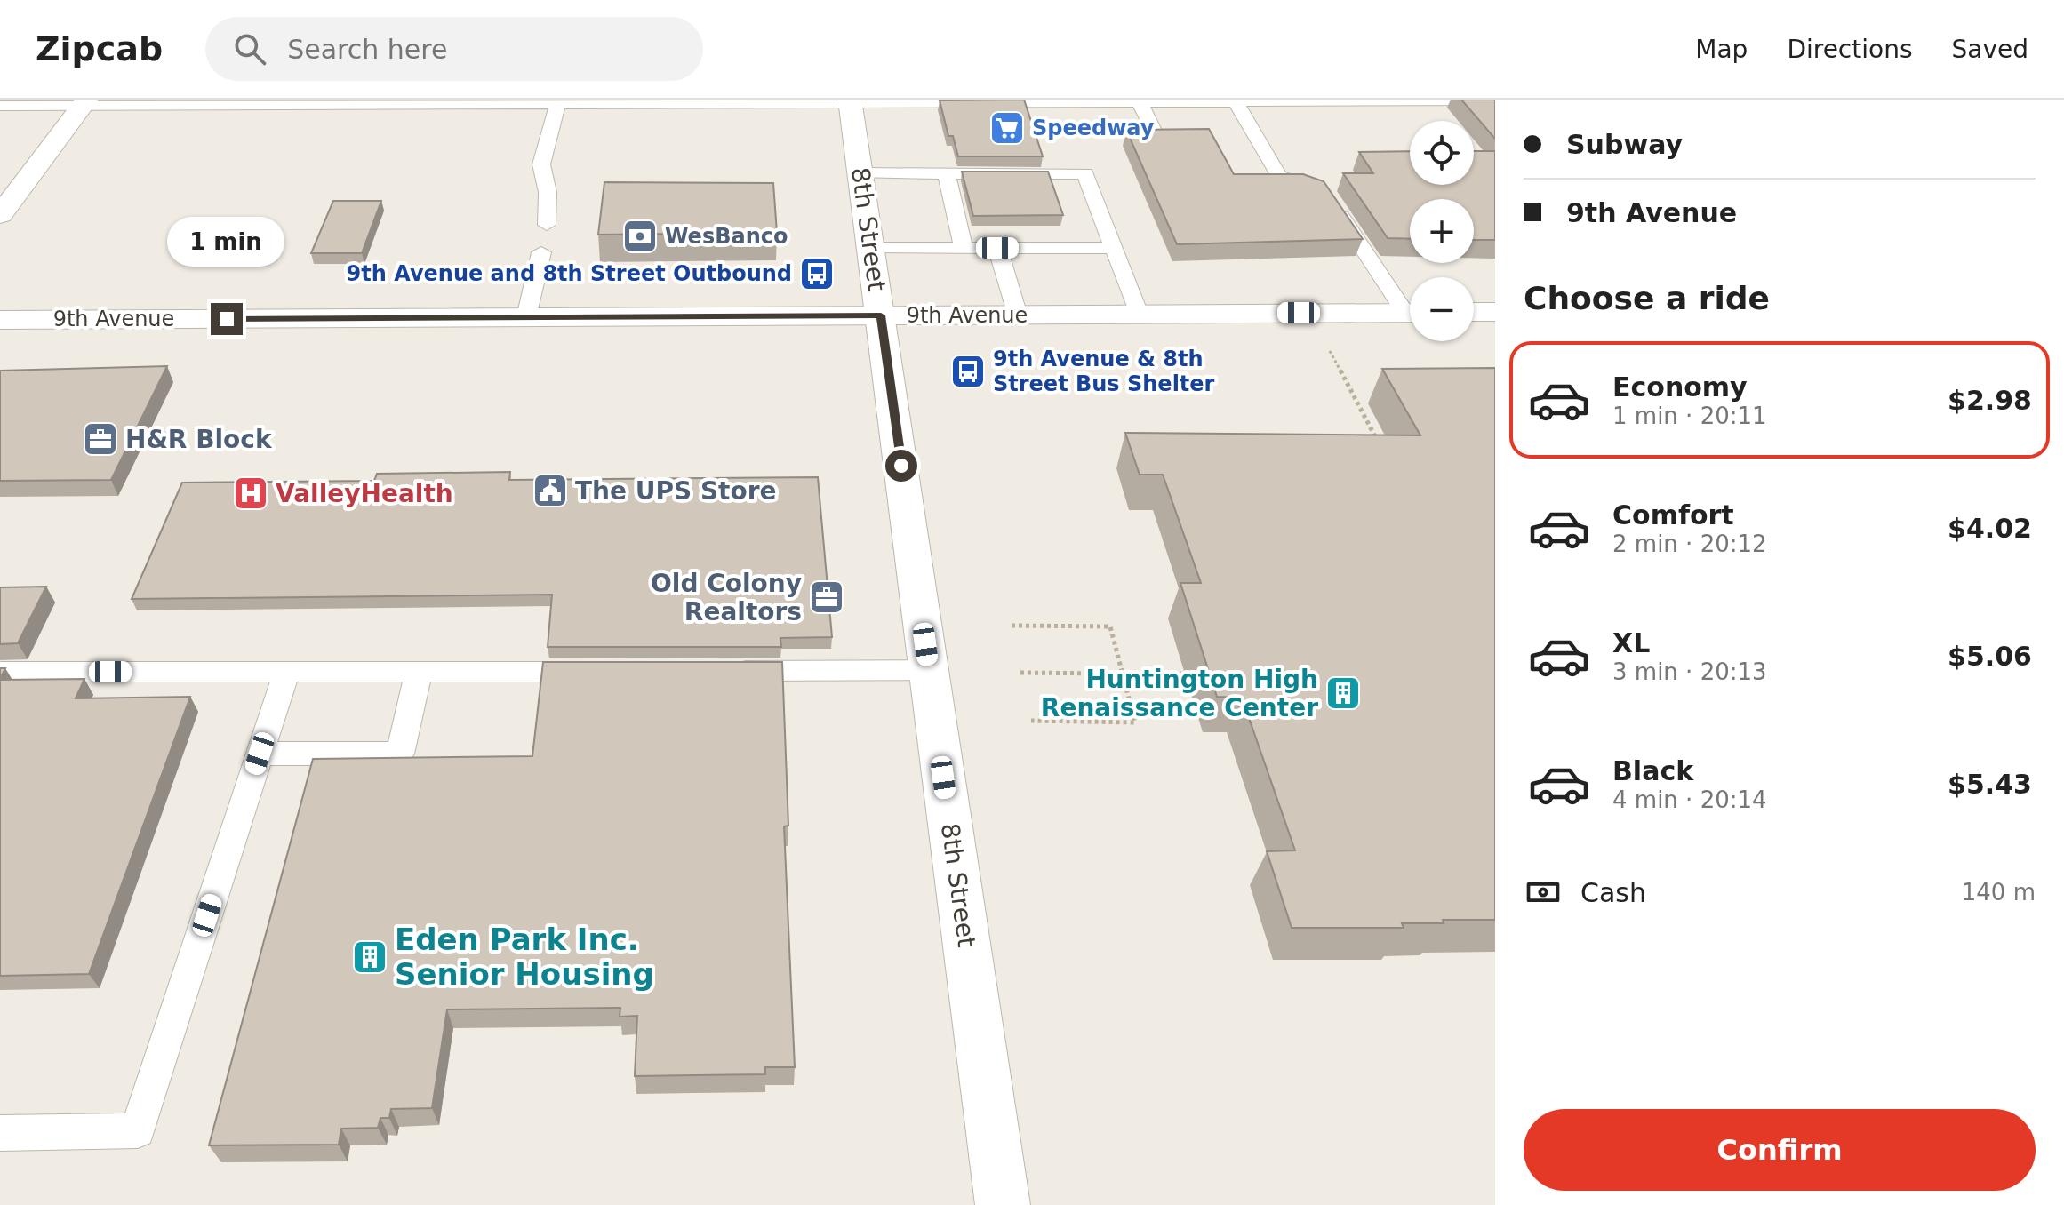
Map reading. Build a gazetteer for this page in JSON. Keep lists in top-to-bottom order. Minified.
{"streets":{"street":["8th Street","9th Avenue"]},"crossings":[["8th Street","9th Avenue"]],"places":{"supermarket":["Speedway"],"bank":["WesBanco"],"bus stop":["9th Avenue and 8th Street Outbound","9th Avenue & 8th Street Bus Shelter"],"office":["H&R Block","Old Colony Realtors"],"public building":["The UPS Store"],"hospital":["ValleyHealth"],"building":["Huntington High Renaissance Center","Eden Park Inc. Senior Housing"]},"page":{"header":"Zipcab","search":"Search here","nav":["Map","Directions","Saved"],"banner":["Subway","9th Avenue"],"map_buttons":["+","−"],"bubble":"1 min","heading":"Choose a ride","list":[{"name":"Economy","note":"1 min · 20:11","value":"$2.98"},{"name":"Comfort","note":"2 min · 20:12","value":"$4.02"},{"name":"XL","note":"3 min · 20:13","value":"$5.06"},{"name":"Black","note":"4 min · 20:14","value":"$5.43"}],"pay":["Cash","140 m"],"buttons":"Confirm"}}
